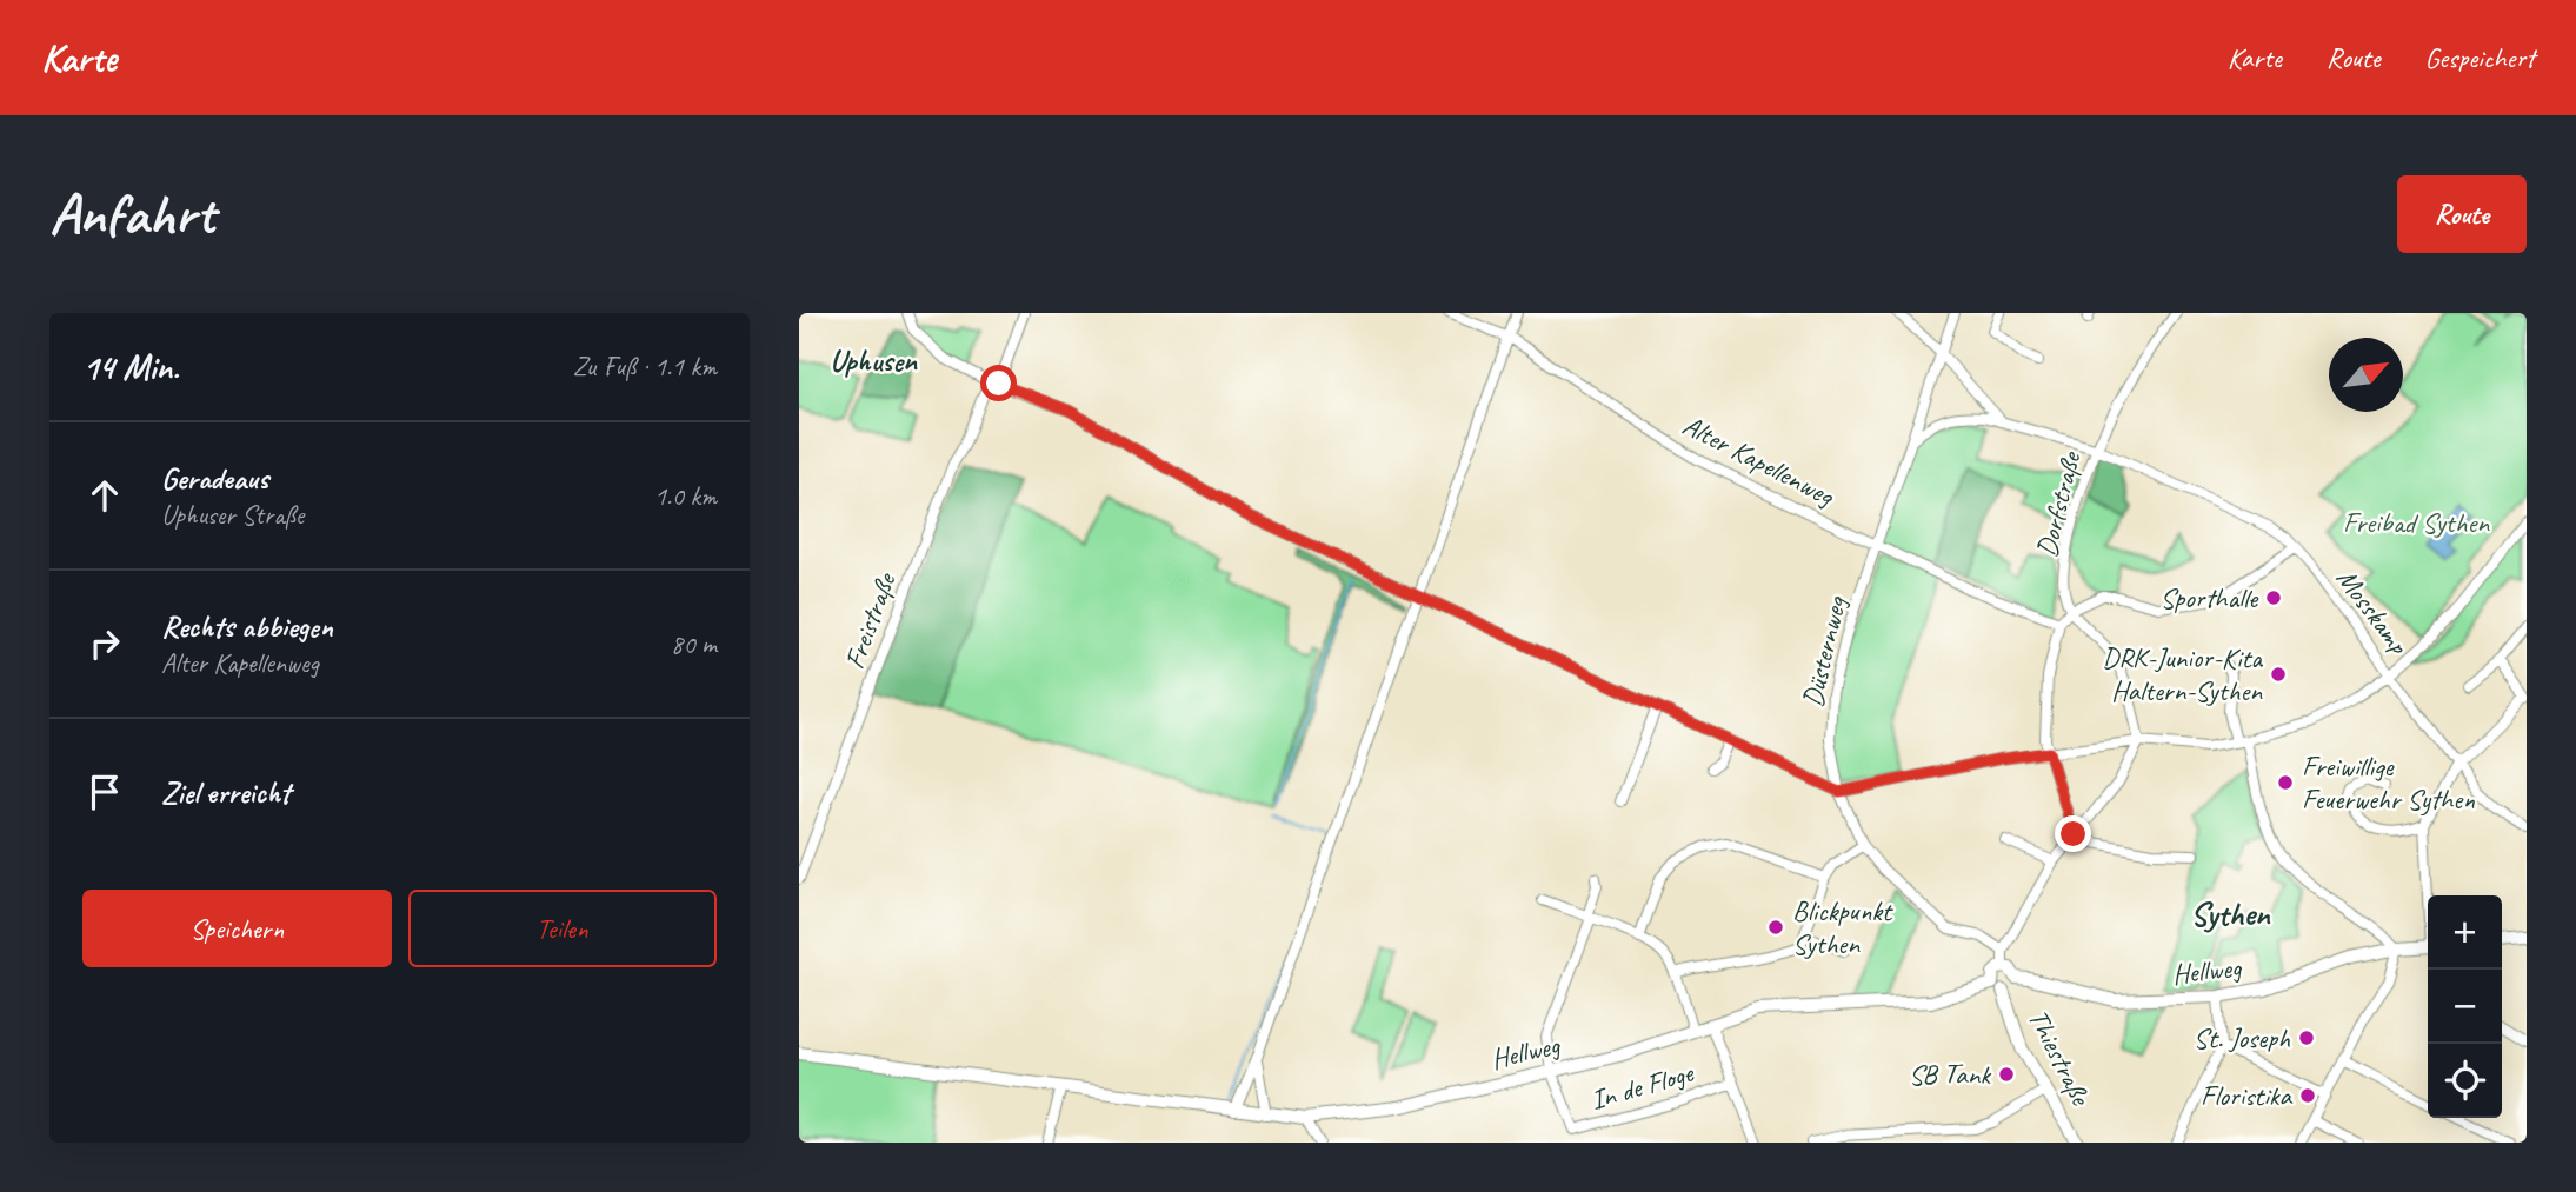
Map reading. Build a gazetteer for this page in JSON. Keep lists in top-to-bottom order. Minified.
{"streets":{"street":["Alter Kapellenweg","Dorfstraße","Mosskamp","Freistraße","Düsternweg","Hellweg","Thiestraße","In de Floge"]},"crossings":[["Alter Kapellenweg","Düsternweg"],["Dorfstraße","Mosskamp"],["Mosskamp","Düsternweg"],["Hellweg","Thiestraße"],["Hellweg","In de Floge"]],"districts":["Uphusen","Sythen"],"parks":["Freibad Sythen"],"places":["Sporthalle","DRK-Junior-Kita Haltern-Sythen","Freiwillige Feuerwehr Sythen","Blickpunkt Sythen","St. Joseph","SB Tank","Floristika"],"north":"top right","page":{"header":"Karte","nav":["Karte","Route","Gespeichert"],"buttons":["Route",["Speichern","Teilen"]],"title":"Anfahrt","heading":["14 Min.","Zu Fuß · 1.1 km"],"list":[["Geradeaus","Uphuser Straße","1.0 km"],["Rechts abbiegen","Alter Kapellenweg","80 m"],"Ziel erreicht"],"map_buttons":["+","−"]}}
